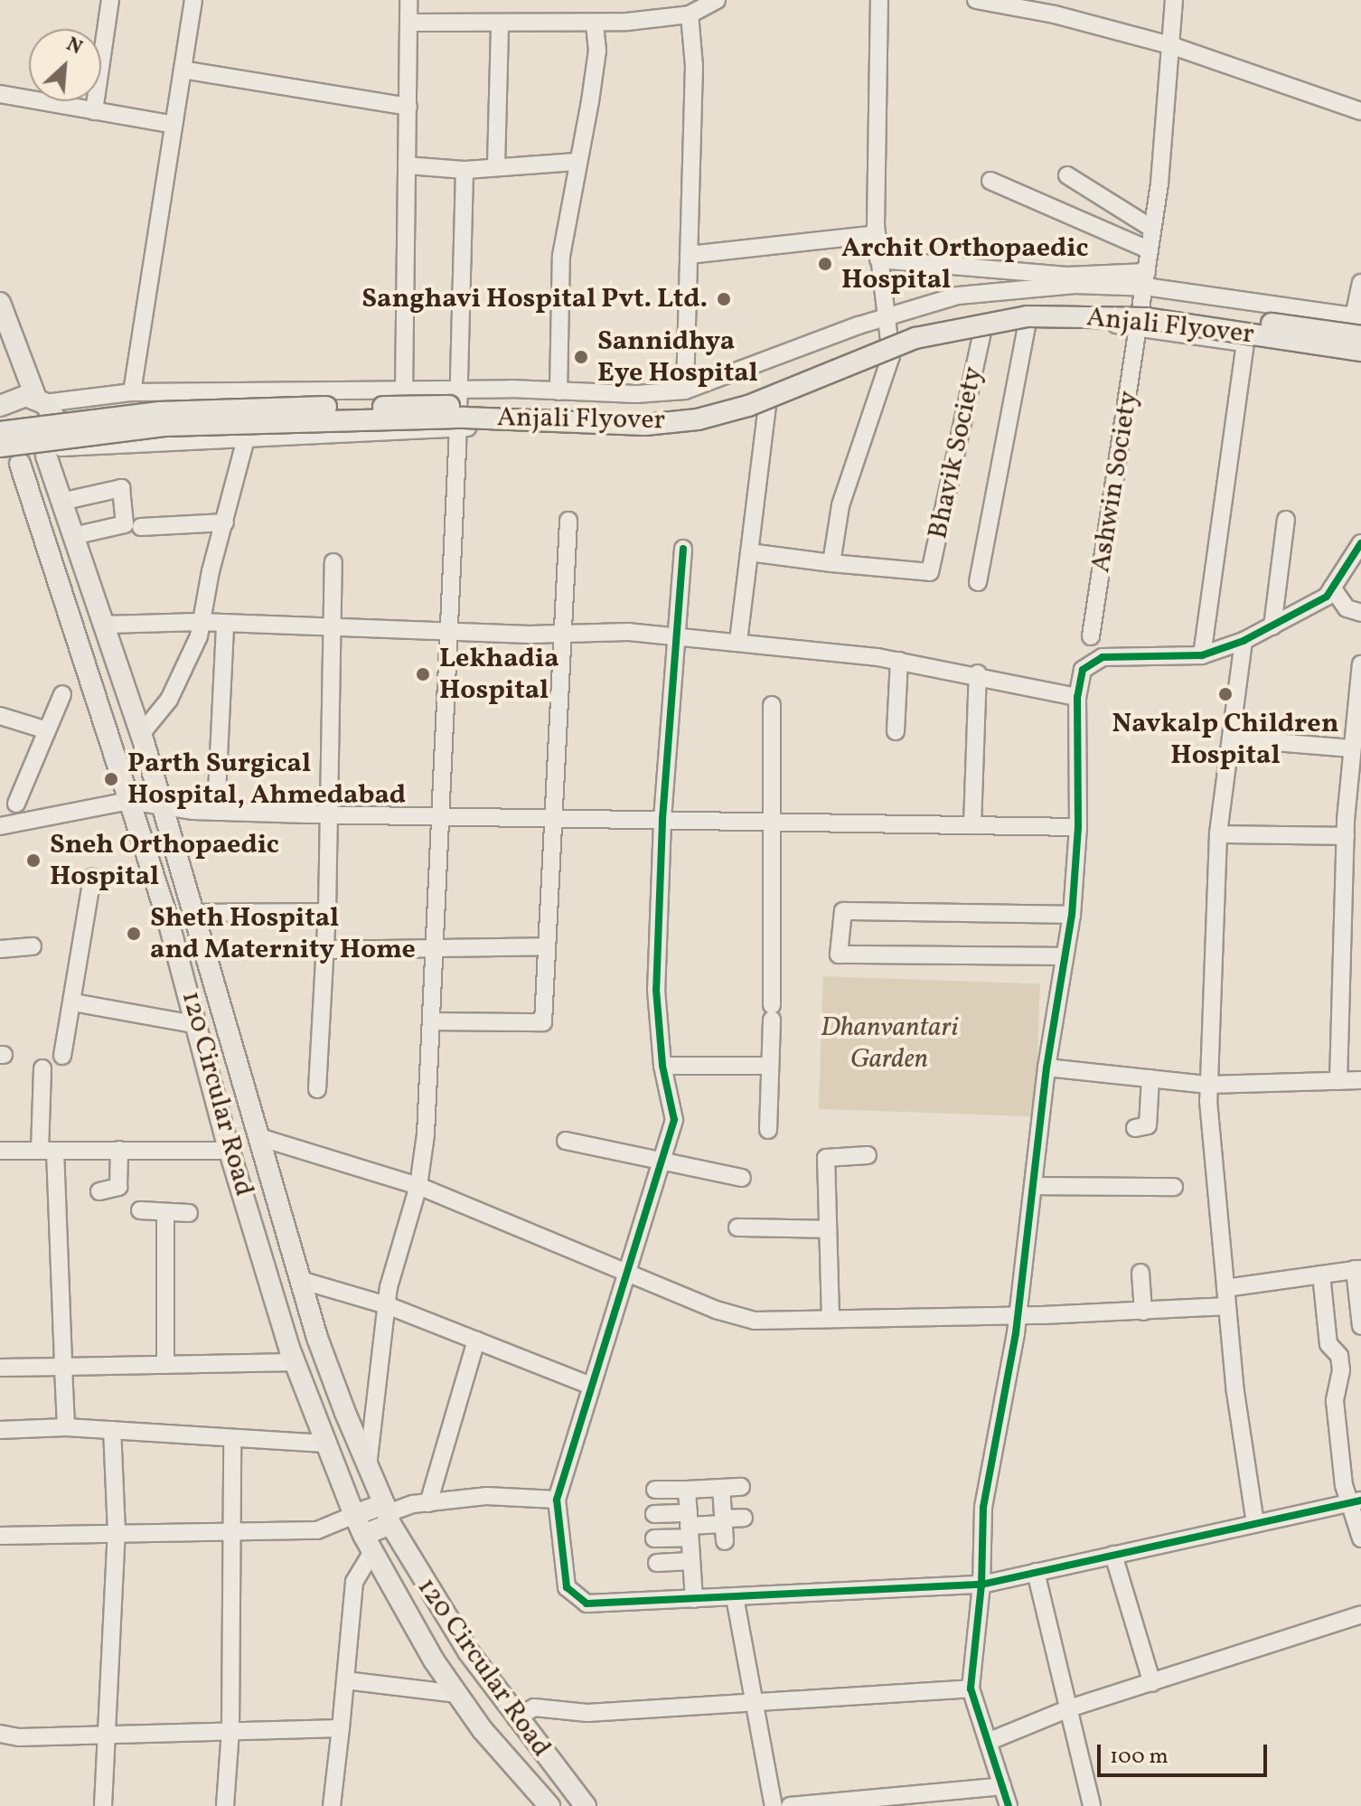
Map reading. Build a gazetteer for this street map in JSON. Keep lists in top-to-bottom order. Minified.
{"streets":{"main road":["Anjali Flyover","120 Circular Road"],"street":["Bhavik Society","Ashwin Society"]},"crossings":[["Anjali Flyover","120 Circular Road"]],"parks":["Dhanvantari Garden"],"places":["Archit Orthopaedic Hospital","Sanghavi Hospital Pvt. Ltd.","Sannidhya Eye Hospital","Lekhadia Hospital","Navkalp Children Hospital","Parth Surgical Hospital, Ahmedabad","Sneh Orthopaedic Hospital","Sheth Hospital and Maternity Home"],"scale_bar":"100 m","north":"top right"}
